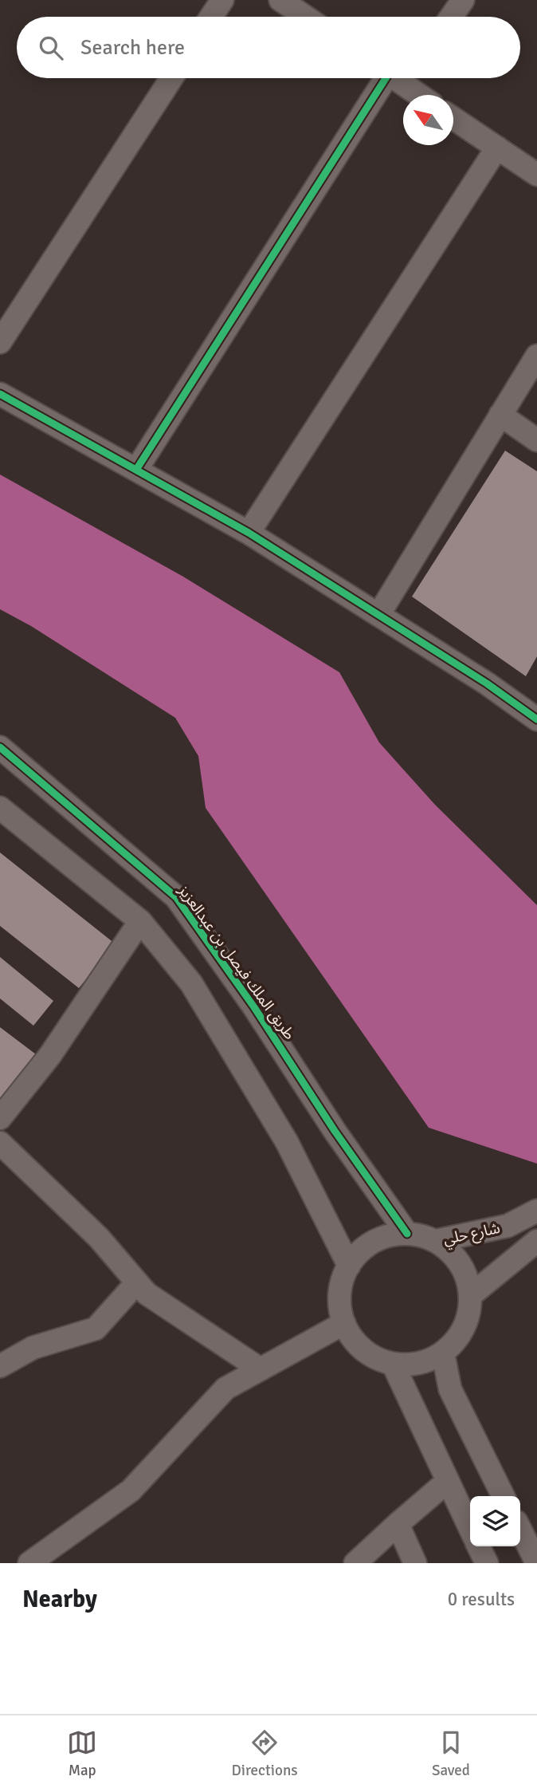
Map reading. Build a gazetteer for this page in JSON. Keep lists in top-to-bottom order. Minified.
{"streets":{"street":["طريق الملك فيصل بن عبدالعزيز","شارع حلي"]},"crossings":[["طريق الملك فيصل بن عبدالعزيز","شارع حلي"]],"north":"top left","page":{"search":"Search here","heading":["Nearby","0 results"],"nav":["Map","Directions","Saved"]}}
